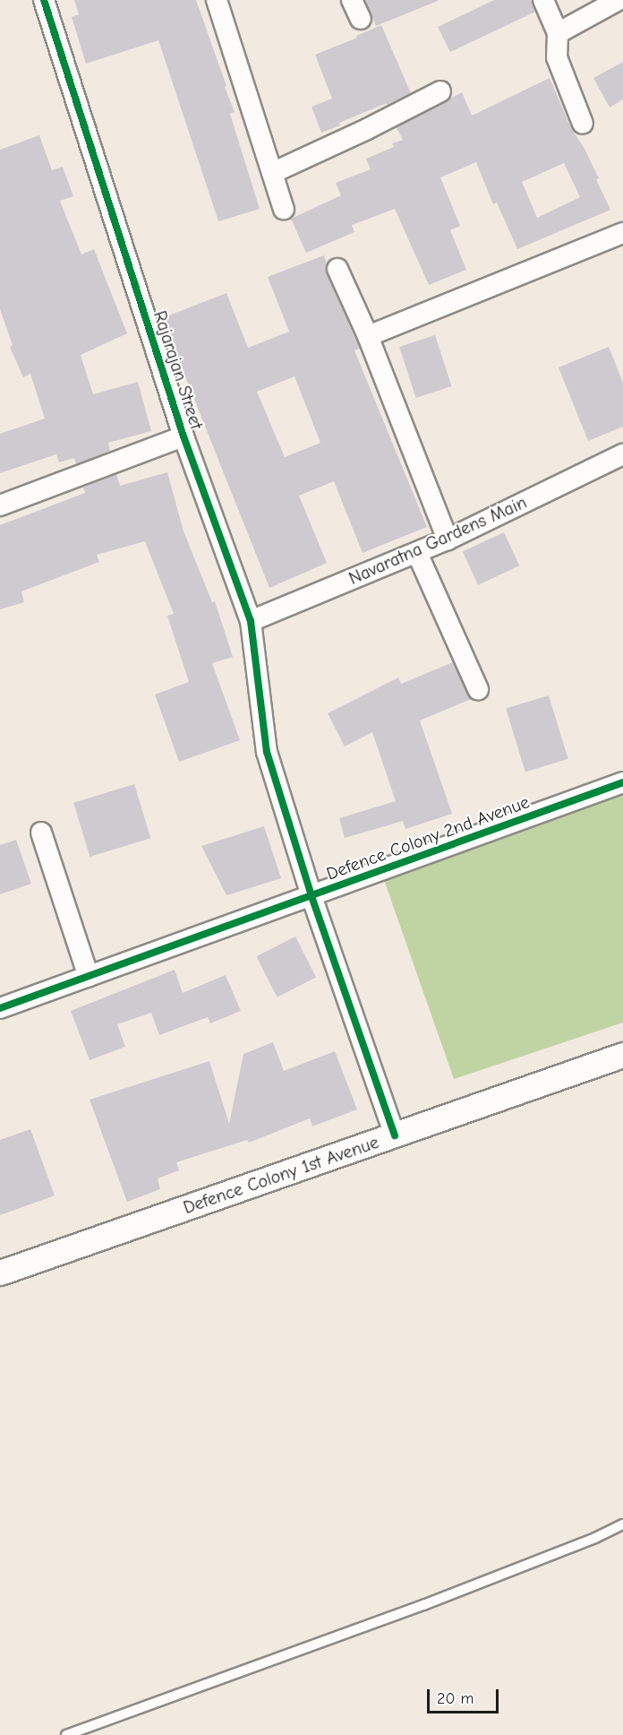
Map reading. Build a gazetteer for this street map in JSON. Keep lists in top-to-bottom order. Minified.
{"streets":{"street":["Rajarajan Street","Navaratna Gardens Main","Defence Colony 2nd Avenue","Defence Colony 1st Avenue"]},"crossings":[["Rajarajan Street","Navaratna Gardens Main"],["Rajarajan Street","Defence Colony 2nd Avenue"],["Rajarajan Street","Defence Colony 1st Avenue"]],"scale_bar":"20 m"}
